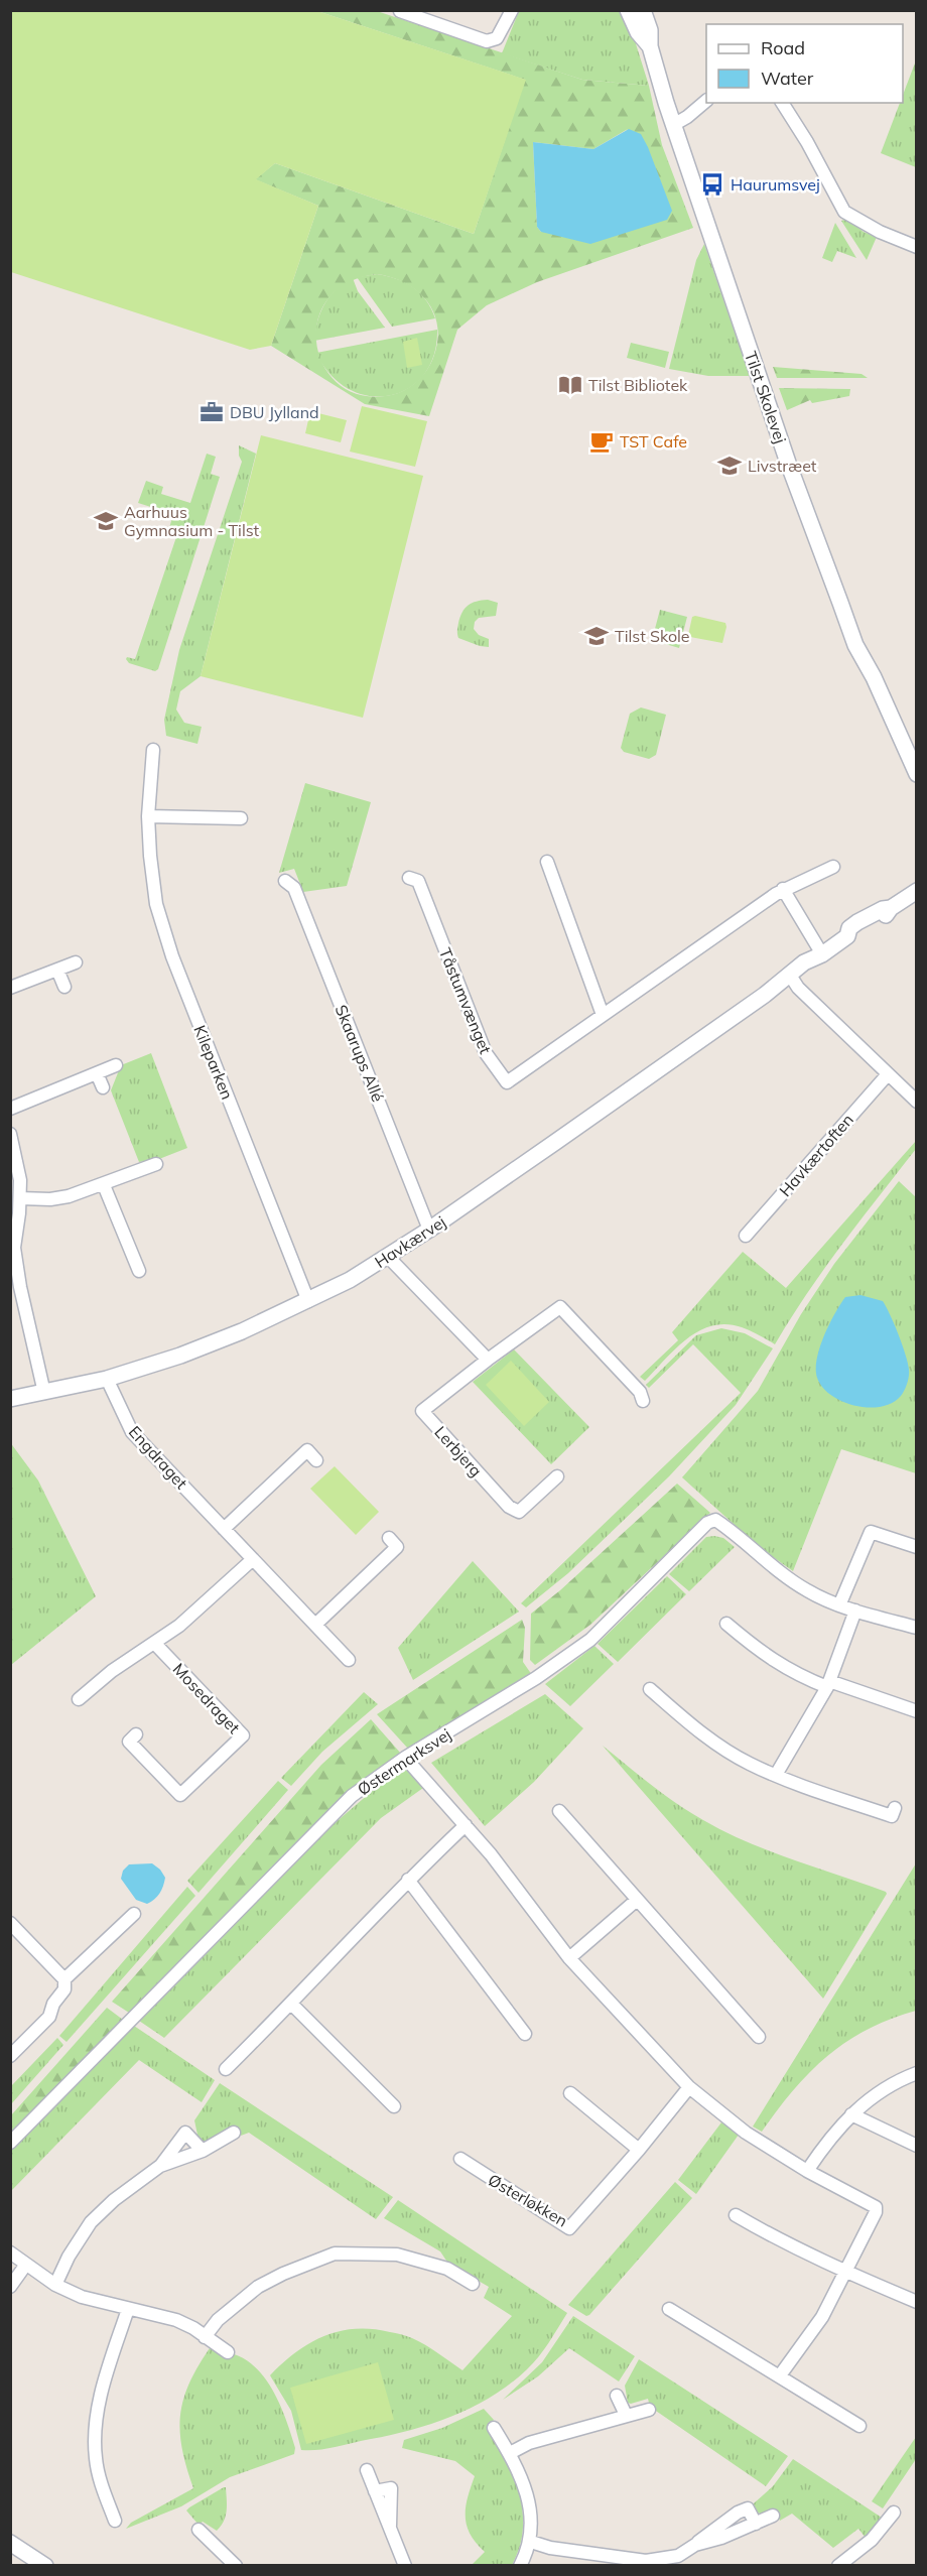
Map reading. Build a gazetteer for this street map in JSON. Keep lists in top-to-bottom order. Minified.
{"streets":{"street":["Tilst Skolevej","Tåstumvænget","Skaarups Allé","Kileparken","Havkærtoften","Havkærvej","Lerbjerg","Engdraget","Mosedraget","Østermarksvej","Østerløkken"]},"crossings":[["Skaarups Allé","Havkærvej"],["Kileparken","Havkærvej"],["Havkærvej","Engdraget"]],"places":{"bus stop":["Haurumsvej"],"library":["Tilst Bibliotek"],"office":["DBU Jylland"],"cafe":["TST Cafe"],"school or university":["Livstræet","Aarhuus Gymnasium - Tilst","Tilst Skole"]},"legend":["Road","Water"]}
